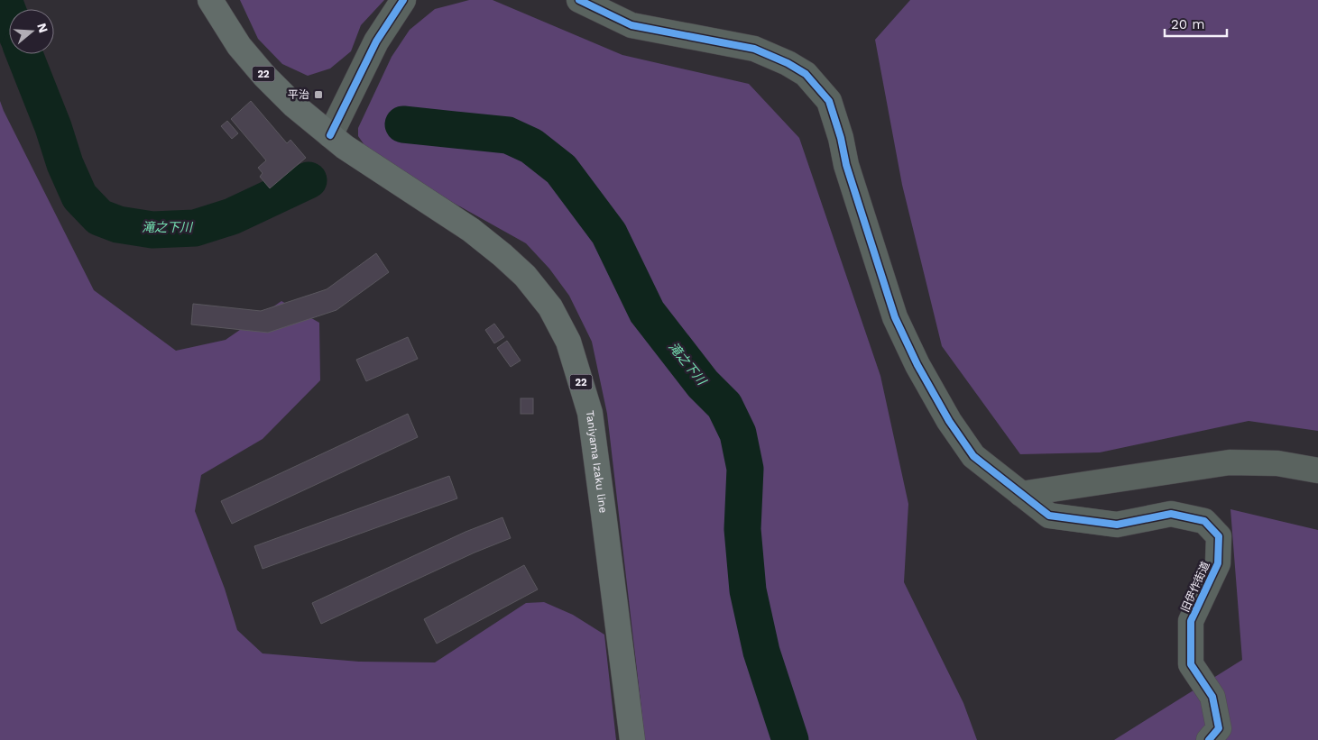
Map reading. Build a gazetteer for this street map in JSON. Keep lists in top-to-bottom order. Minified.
{"streets":{"main road":["22","Taniyama Izaku line"],"street":["旧伊作街道"]},"crossings":[["22","Taniyama Izaku line"]],"water":["滝之下川"],"places":{"transit":["平治"]},"scale_bar":"20 m","north":"right"}
